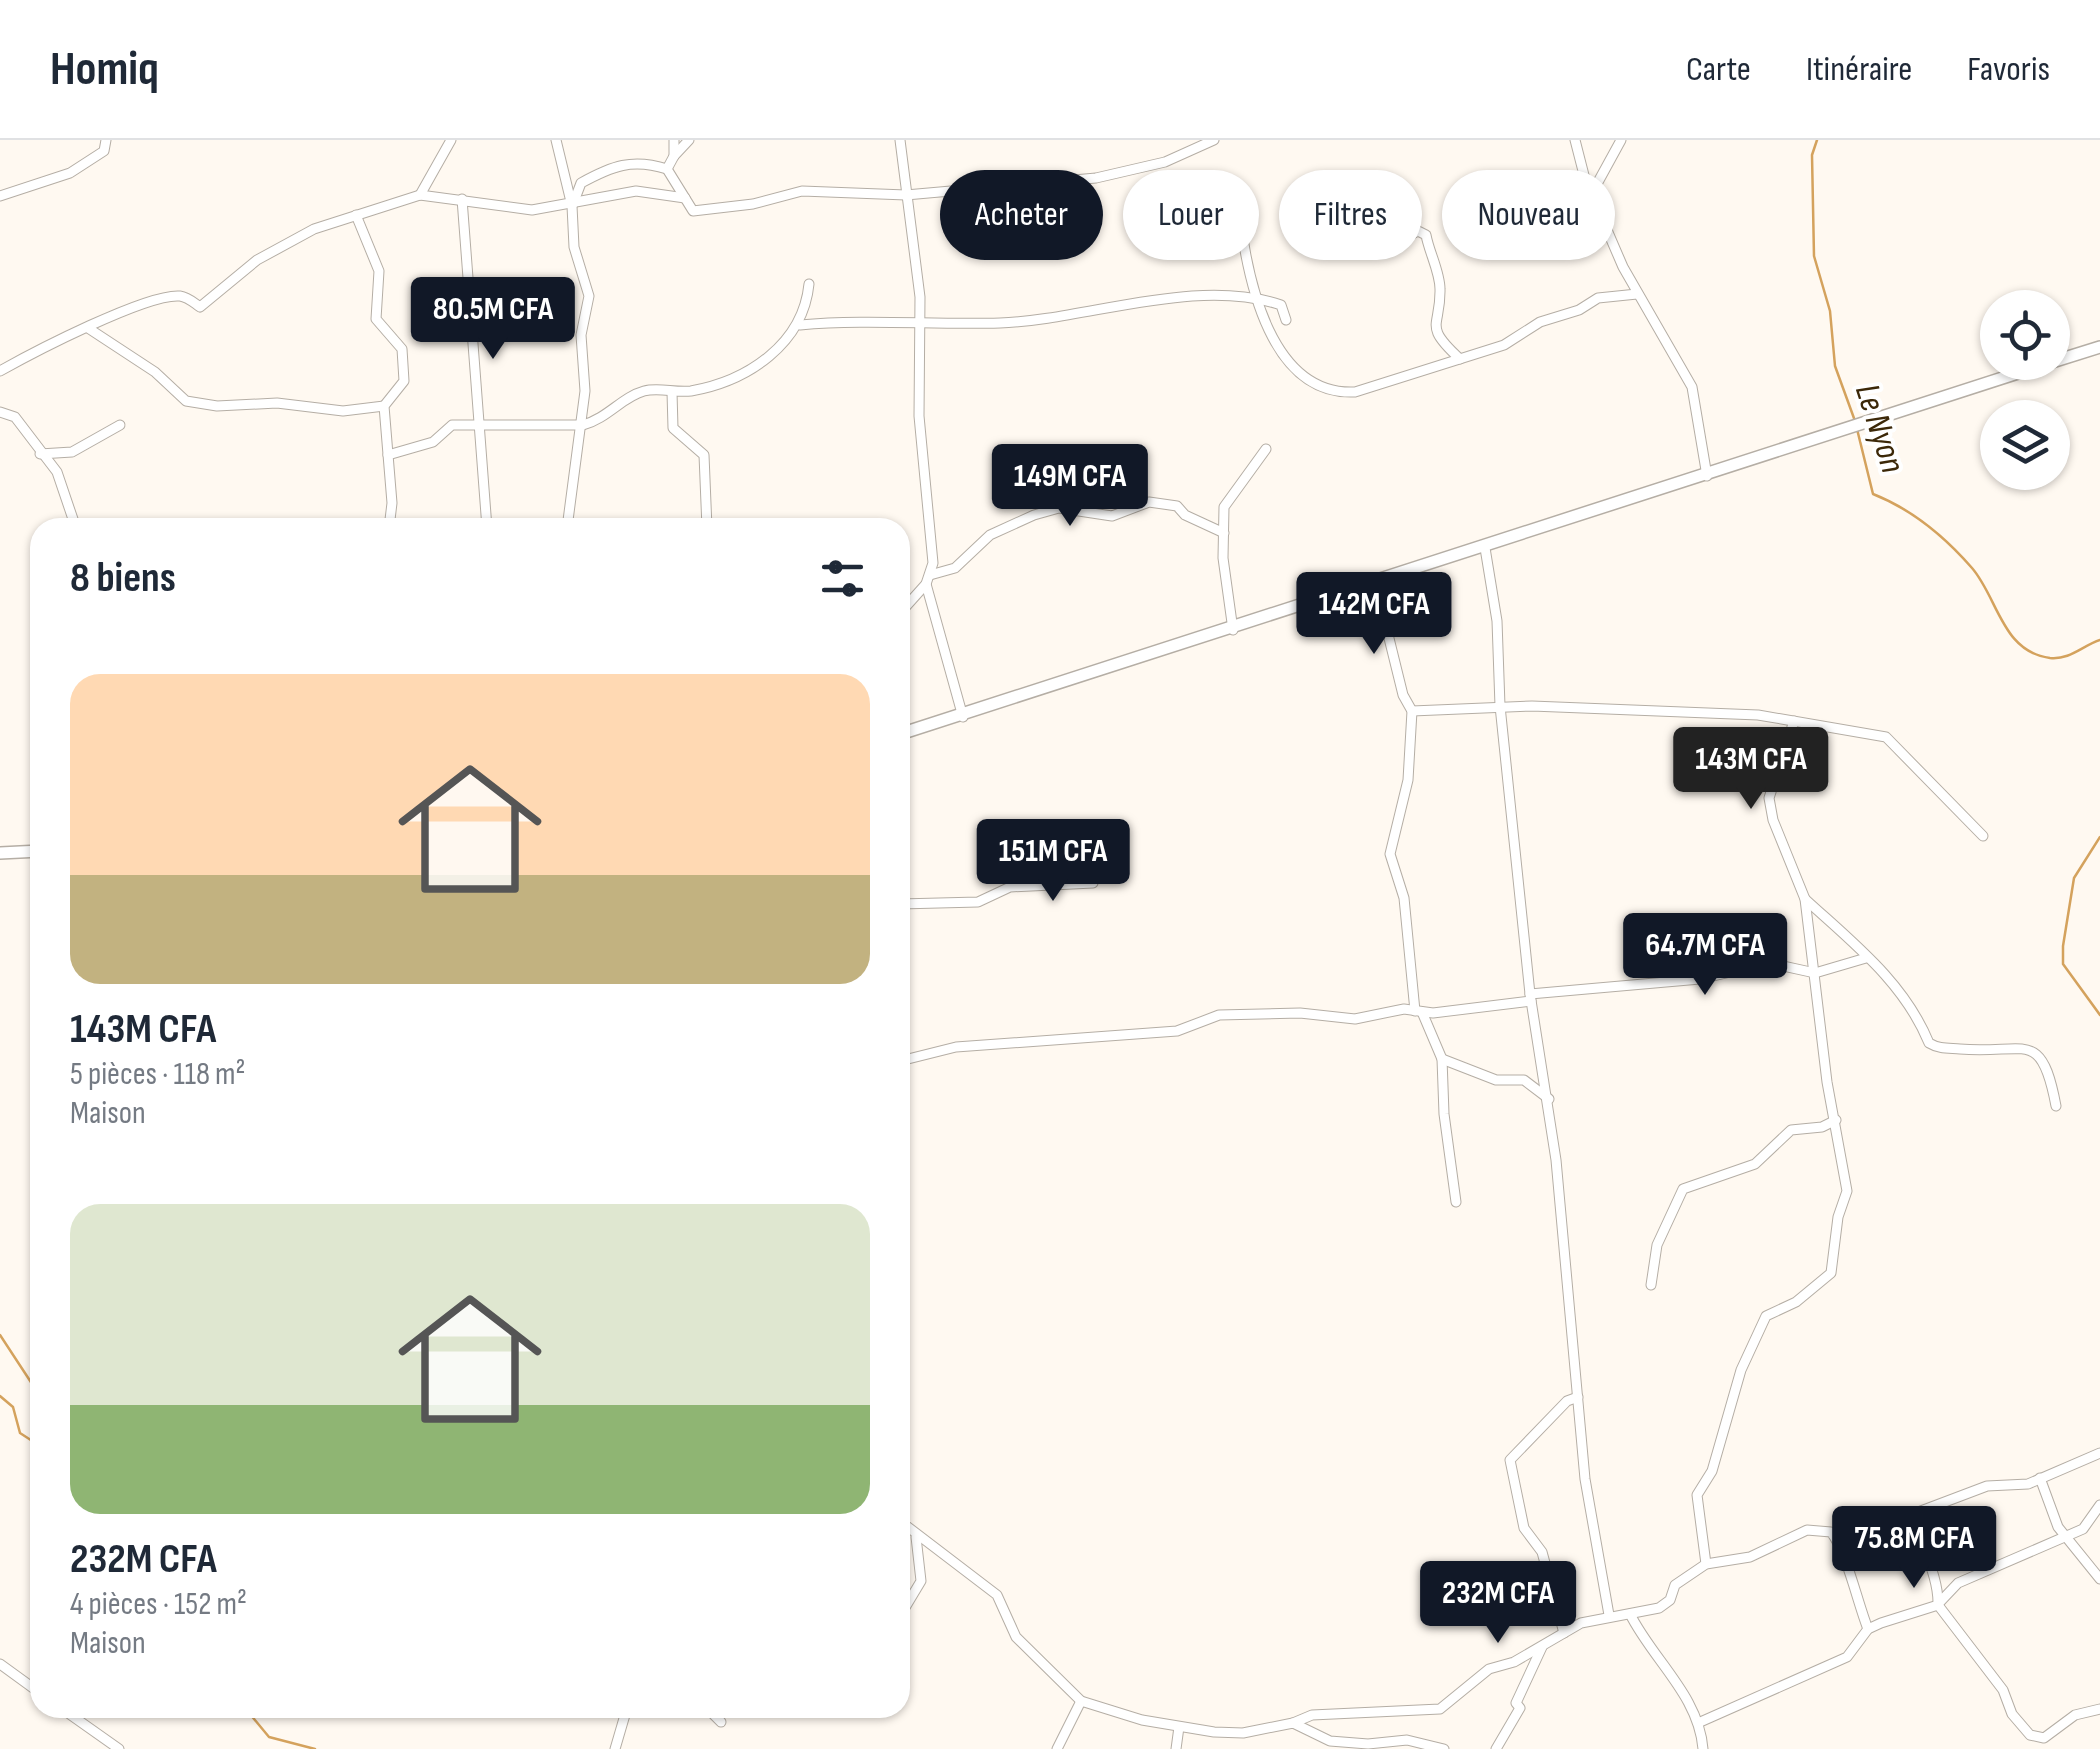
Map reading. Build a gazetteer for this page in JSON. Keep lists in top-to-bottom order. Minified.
{"water":["Le Nyon"],"page":{"header":"Homiq","nav":["Carte","Itinéraire","Favoris"],"chip":["Acheter","Louer","Filtres","Nouveau"],"price":["80.5M CFA","149M CFA","142M CFA","143M CFA","151M CFA","64.7M CFA","75.8M CFA","232M CFA"],"heading":"8 biens","list":[{"name":"143M CFA","note":"5 pièces · 118 m² · Maison"},{"name":"232M CFA","note":"4 pièces · 152 m² · Maison"}]}}
